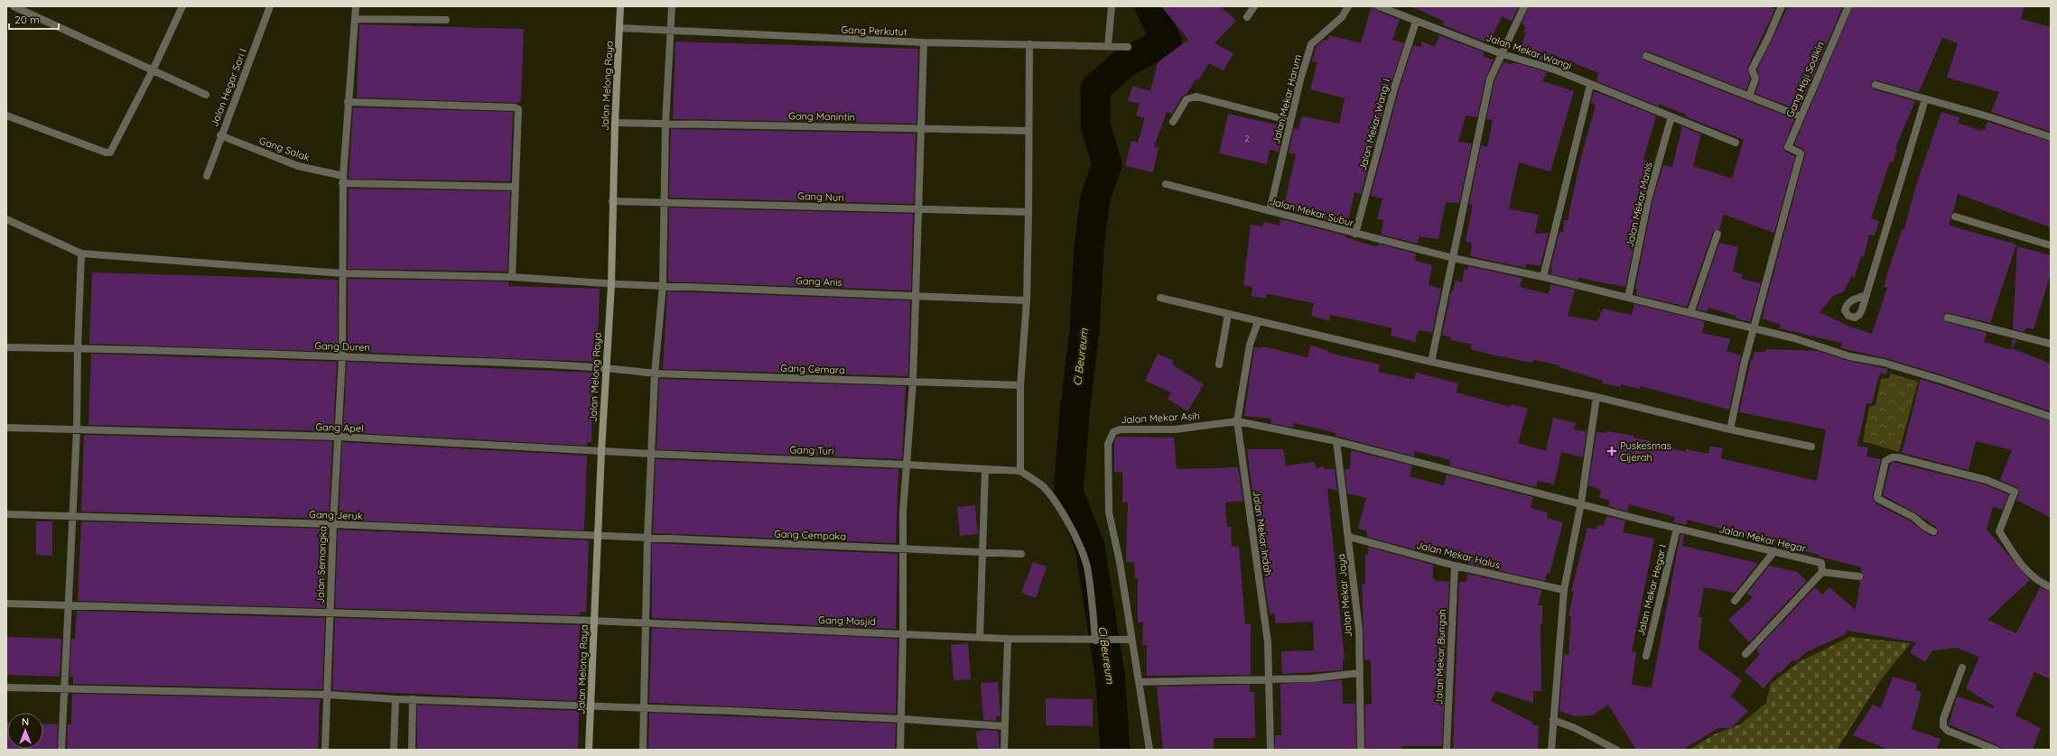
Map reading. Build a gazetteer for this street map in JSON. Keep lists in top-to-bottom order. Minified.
{"streets":{"main road":["Jalan Melong Raya"],"street":["Gang Perkutut","Jalan Mekar Wangi","Gang Haji Sodikin","Jalan Hegar Sari I","Jalan Mekar Harum","Gang Manintin","Jalan Mekar Wangi I","Gang Salak","Gang Nuri","Jalan Mekar Manis","Jalan Mekar Subur","Gang Anis","Gang Duren","Gang Cemara","Jalan Mekar Asih","Gang Apel","Gang Turi","Gang Jeruk","Jalan Mekar Indah","Gang Cempaka","Jalan Mekar Hegar","Jalan Mekar Halus","Jalan Semangka","Jalan Mekar Hegar I","Jalan Mekar Jaya","Gang Masjid","Jalan Mekar Bungah"]},"crossings":[["Gang Perkutut","Jalan Melong Raya"],["Jalan Mekar Wangi","Jalan Mekar Wangi I"],["Jalan Mekar Wangi","Jalan Mekar Manis"],["Gang Haji Sodikin","Jalan Mekar Subur"],["Jalan Melong Raya","Gang Manintin"],["Jalan Melong Raya","Gang Nuri"],["Jalan Melong Raya","Gang Anis"],["Jalan Melong Raya","Gang Duren"],["Jalan Melong Raya","Gang Cemara"],["Jalan Melong Raya","Gang Apel"],["Jalan Melong Raya","Gang Turi"],["Jalan Melong Raya","Gang Jeruk"],["Jalan Melong Raya","Gang Cempaka"],["Jalan Melong Raya","Gang Masjid"],["Jalan Hegar Sari I","Gang Salak"],["Jalan Mekar Harum","Jalan Mekar Subur"],["Jalan Mekar Wangi I","Jalan Mekar Subur"],["Gang Salak","Jalan Semangka"],["Jalan Mekar Manis","Jalan Mekar Subur"],["Gang Anis","Jalan Semangka"],["Gang Duren","Gang Cemara"],["Gang Duren","Jalan Semangka"],["Jalan Mekar Asih","Jalan Mekar Indah"],["Jalan Mekar Asih","Jalan Mekar Hegar"],["Jalan Mekar Asih","Jalan Mekar Jaya"],["Jalan Mekar Asih","Gang Masjid"],["Gang Apel","Gang Turi"],["Gang Apel","Jalan Semangka"],["Gang Jeruk","Gang Cempaka"],["Gang Jeruk","Jalan Semangka"],["Jalan Mekar Hegar","Jalan Mekar Hegar I"],["Jalan Mekar Hegar","Jalan Mekar Jaya"],["Jalan Mekar Halus","Jalan Mekar Jaya"],["Jalan Mekar Halus","Jalan Mekar Bungah"],["Jalan Semangka","Gang Masjid"]],"water":["Ci Beureum"],"places":{"health":["Puskesmas Cijerah"]},"house_numbers":["2"],"scale_bar":"20 m","north":"top"}
